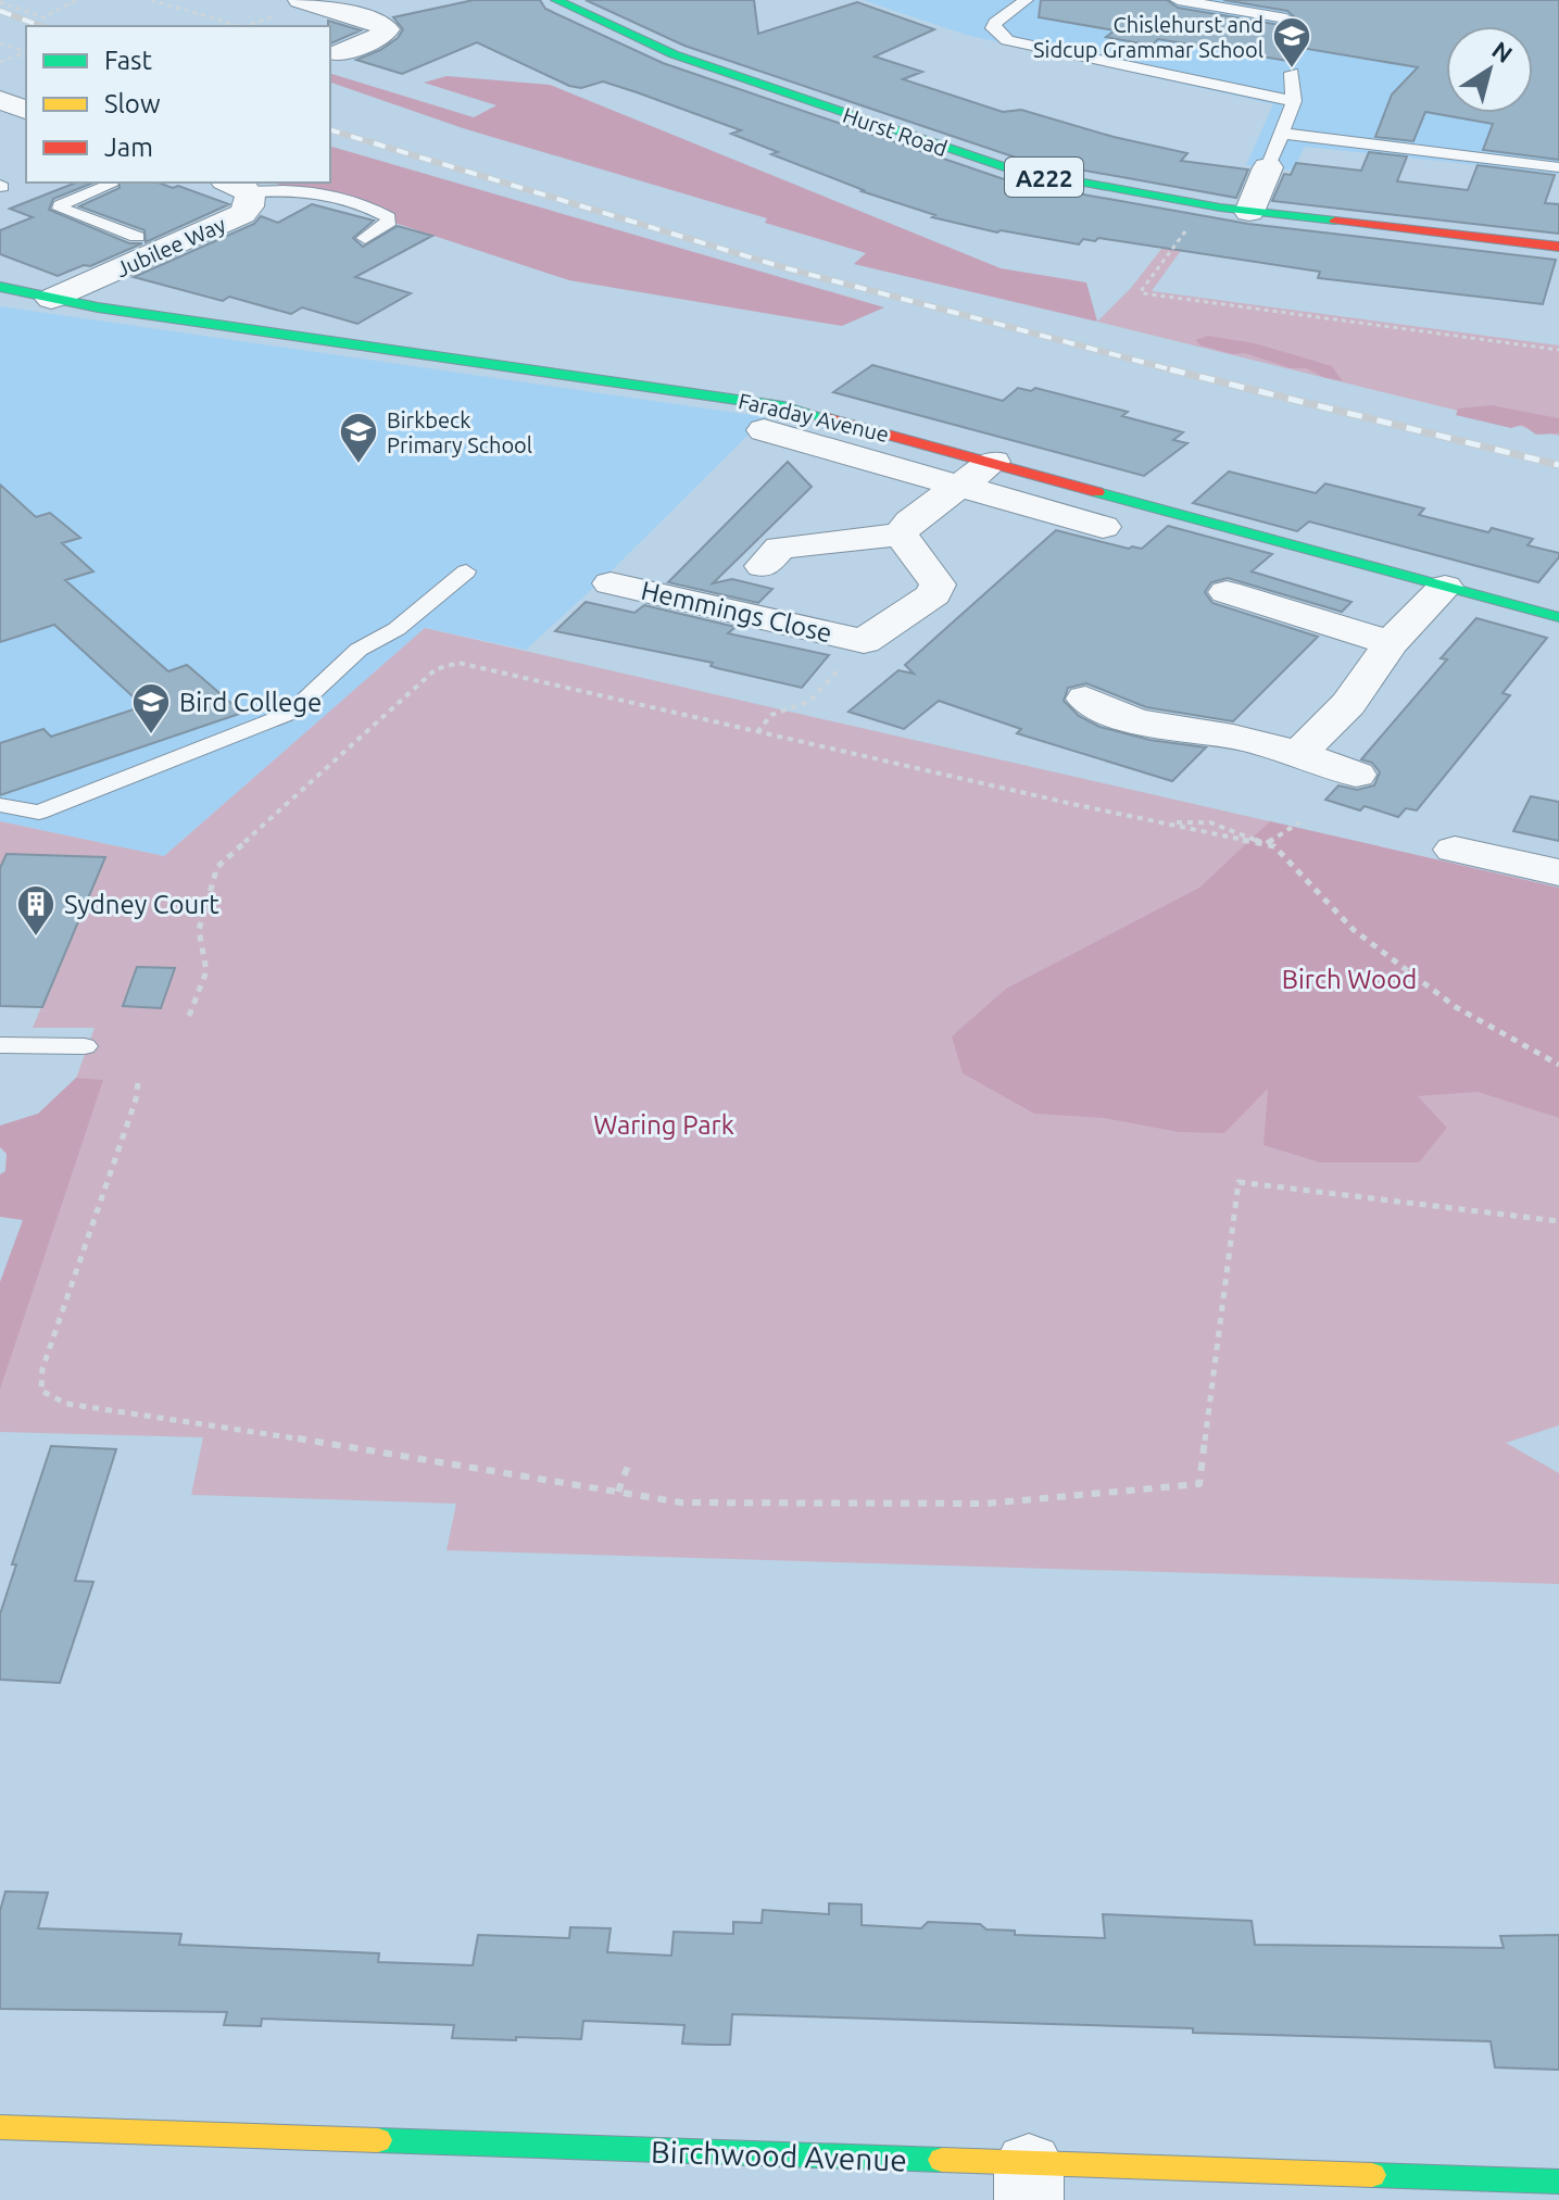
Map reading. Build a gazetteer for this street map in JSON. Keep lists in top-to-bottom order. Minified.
{"streets":{"street":["Hurst Road","A222","Jubilee Way","Faraday Avenue","Hemmings Close","Birchwood Avenue"]},"crossings":[["Jubilee Way","Faraday Avenue"]],"parks":["Birch Wood","Waring Park"],"places":{"school or university":["Chislehurst and Sidcup Grammar School","Birkbeck Primary School","Bird College"],"building":["Sydney Court"]},"legend":["Fast","Slow","Jam"],"north":"top right"}
